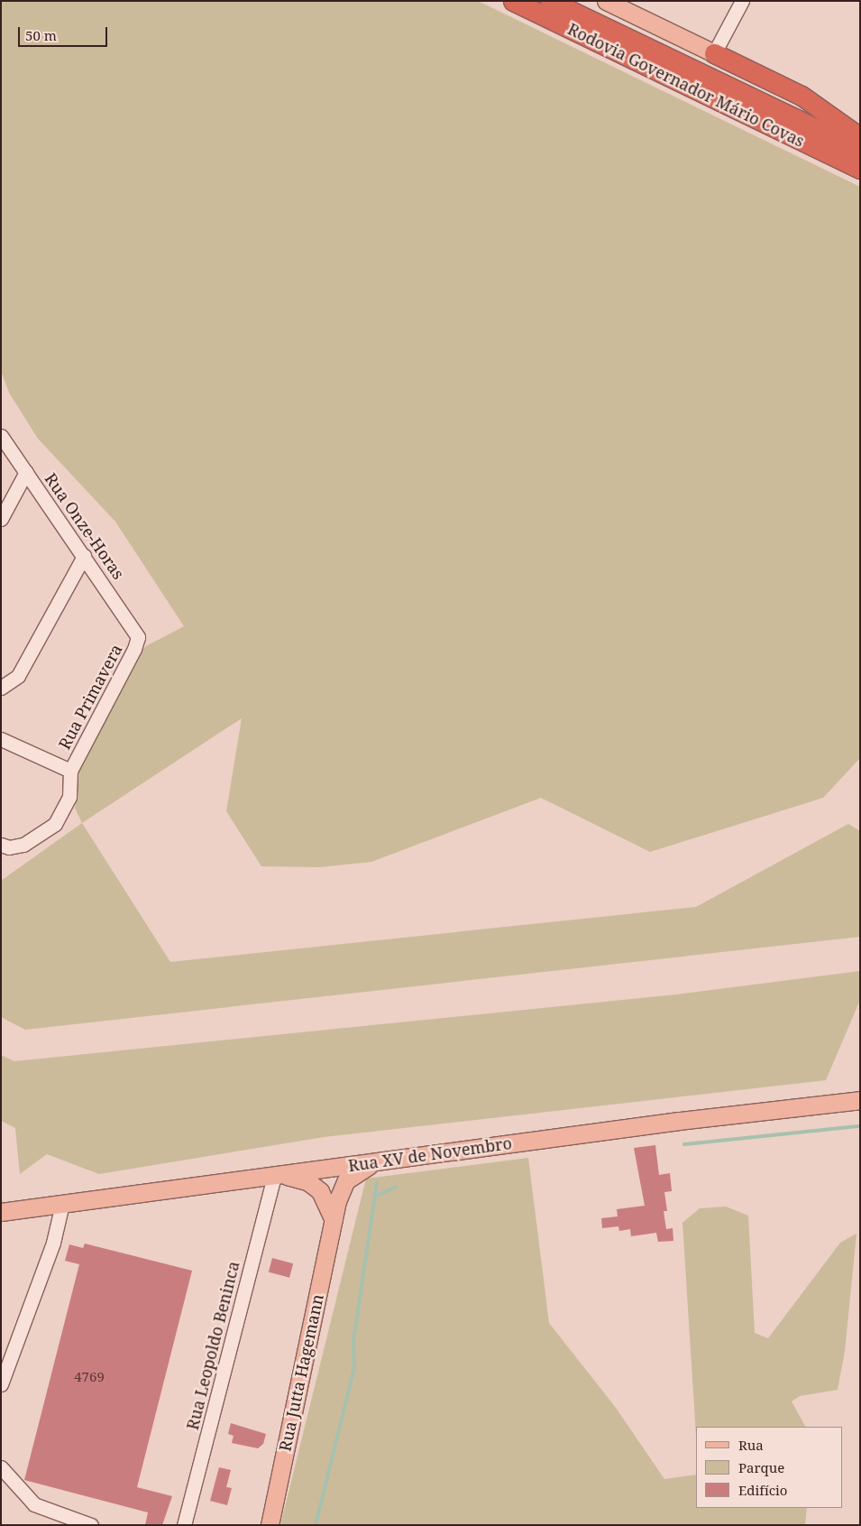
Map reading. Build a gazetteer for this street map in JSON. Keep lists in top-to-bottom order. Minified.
{"streets":{"highway":["Rodovia Governador Mário Covas"],"main road":["Rua XV de Novembro","Rua Jutta Hagemann"],"street":["Rua Onze-Horas","Rua Primavera","Rua Leopoldo Beninca"]},"crossings":[["Rua Onze-Horas","Rua Primavera"],["Rua XV de Novembro","Rua Leopoldo Beninca"],["Rua XV de Novembro","Rua Jutta Hagemann"]],"house_numbers":["4769"],"legend":["Rua","Parque","Edifício"],"scale_bar":"50 m"}
